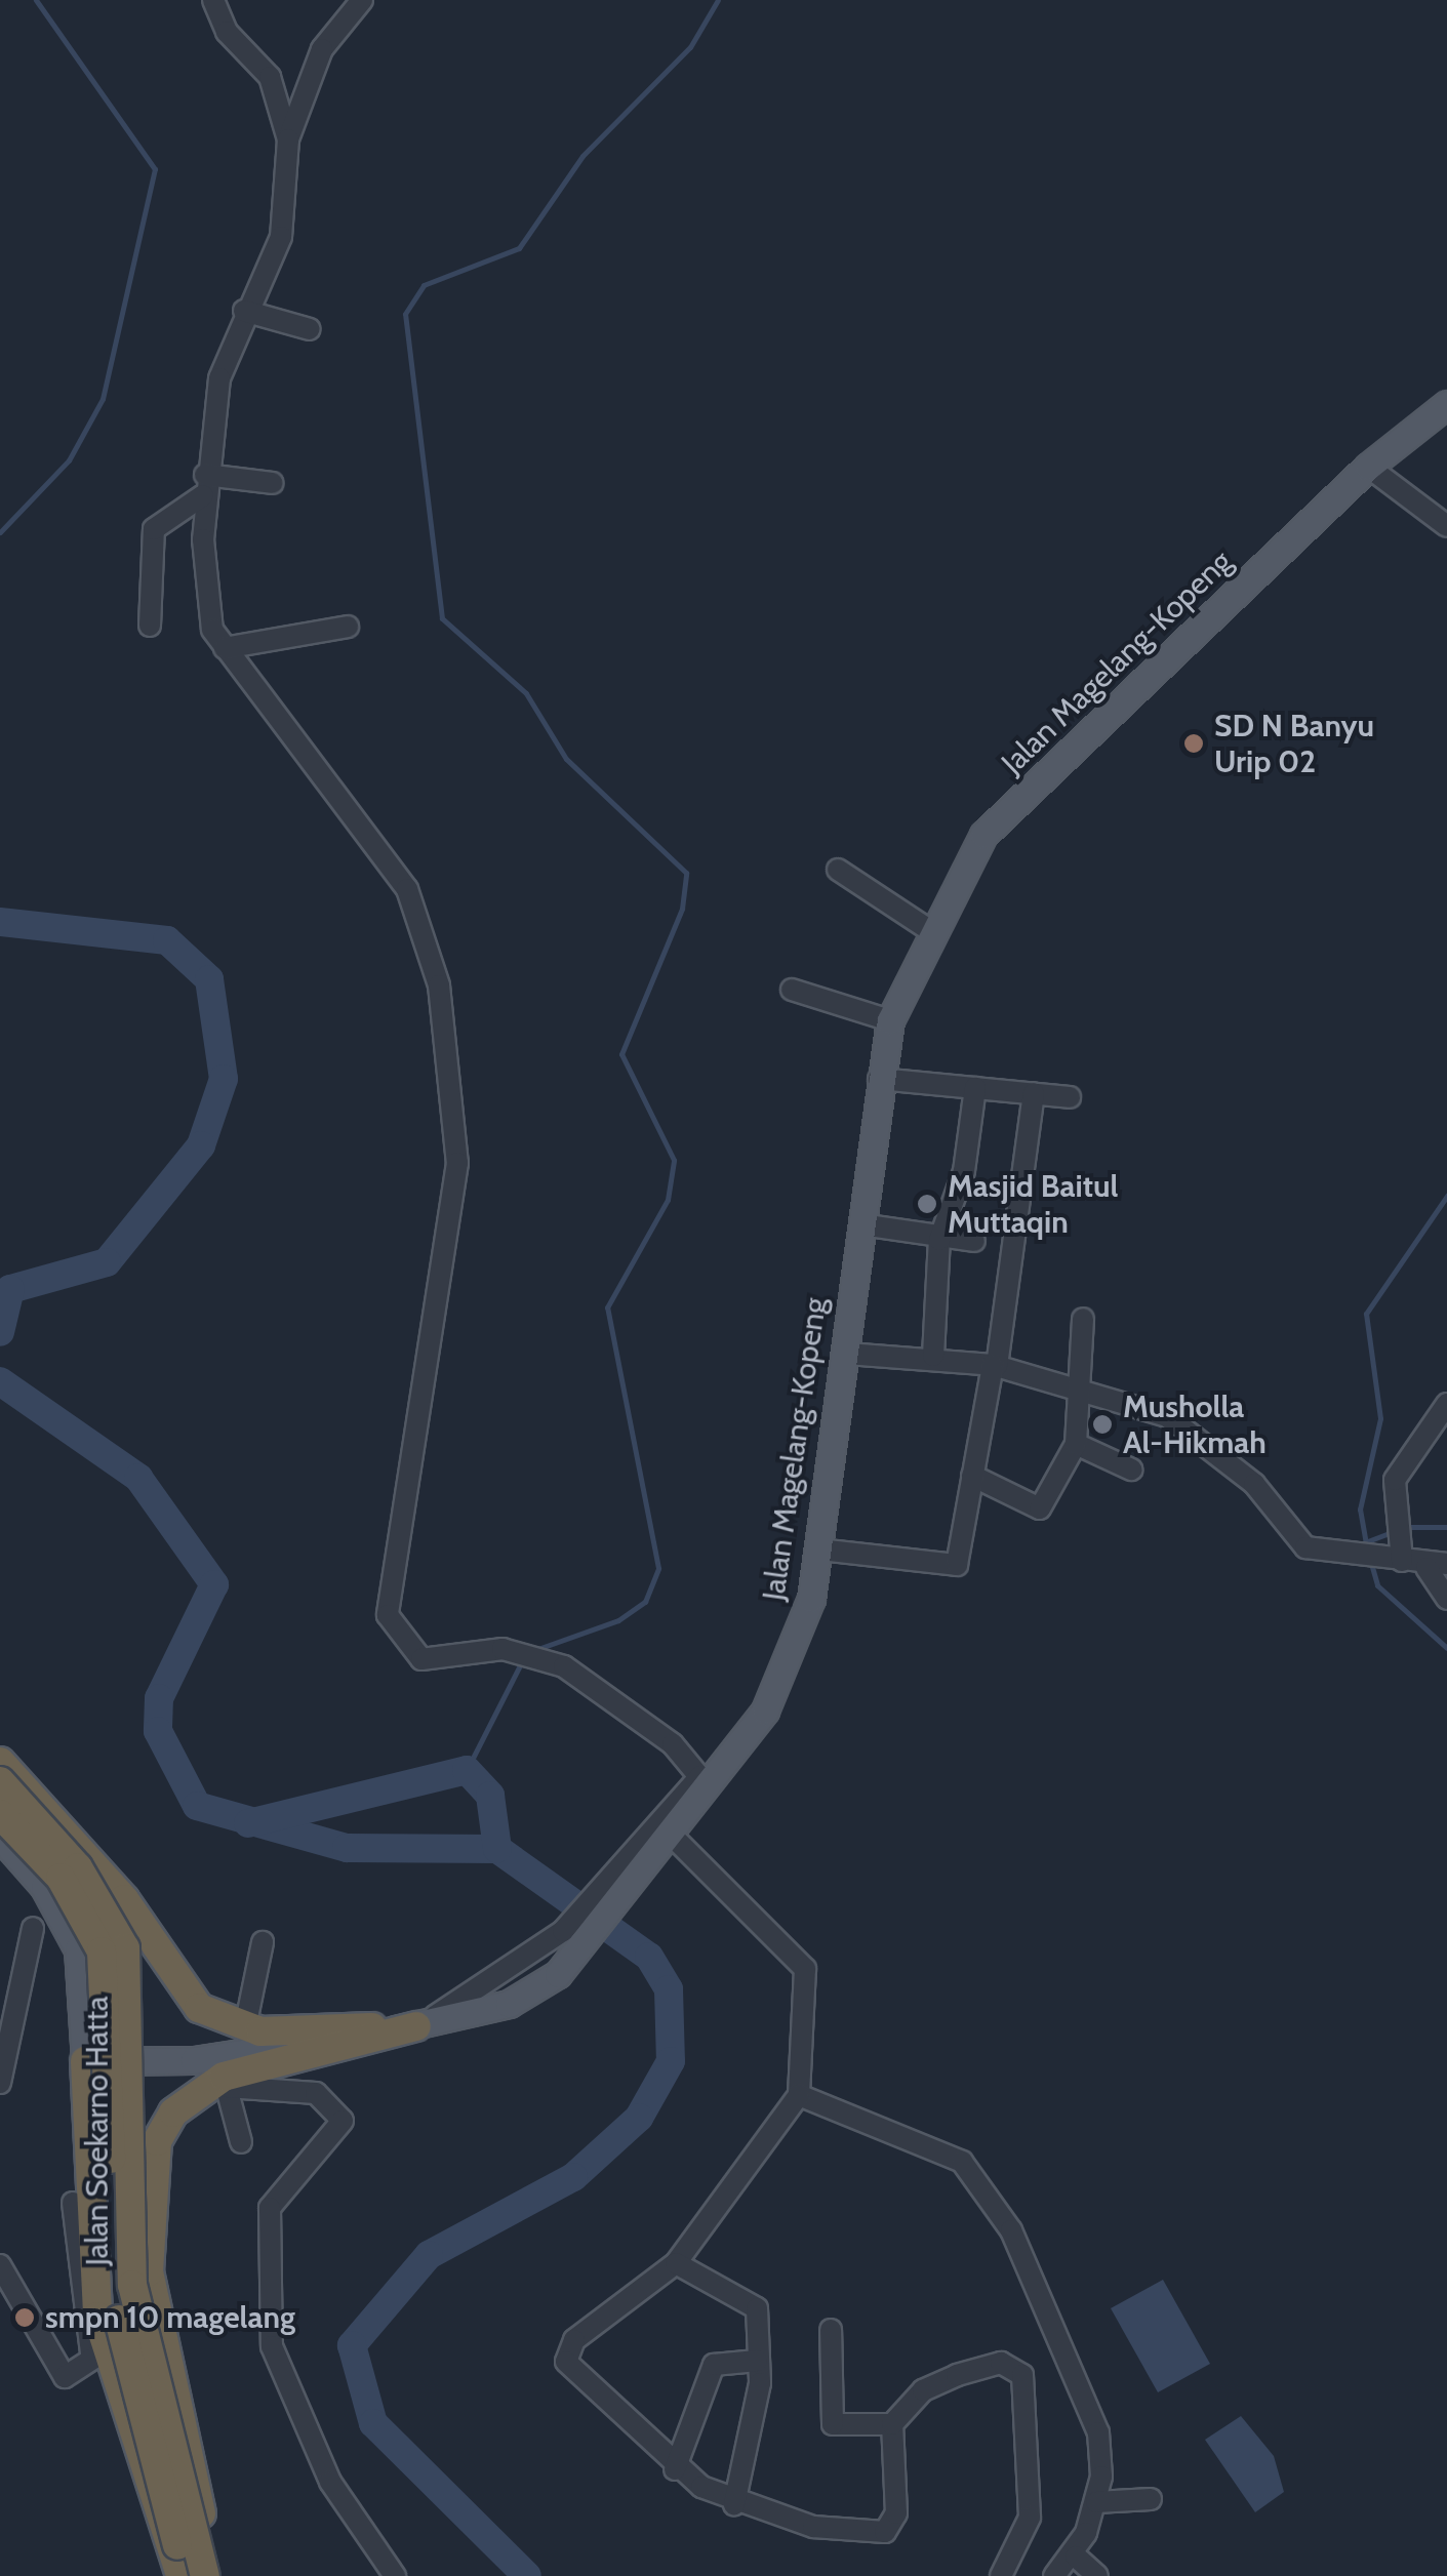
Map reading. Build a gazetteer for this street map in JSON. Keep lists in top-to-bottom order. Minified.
{"streets":{"highway":["Jalan Soekarno Hatta"],"main road":["Jalan Magelang-Kopeng"]},"places":["SD N Banyu Urip 02","Masjid Baitul Muttaqin","Musholla Al-Hikmah","smpn 10 magelang"]}
